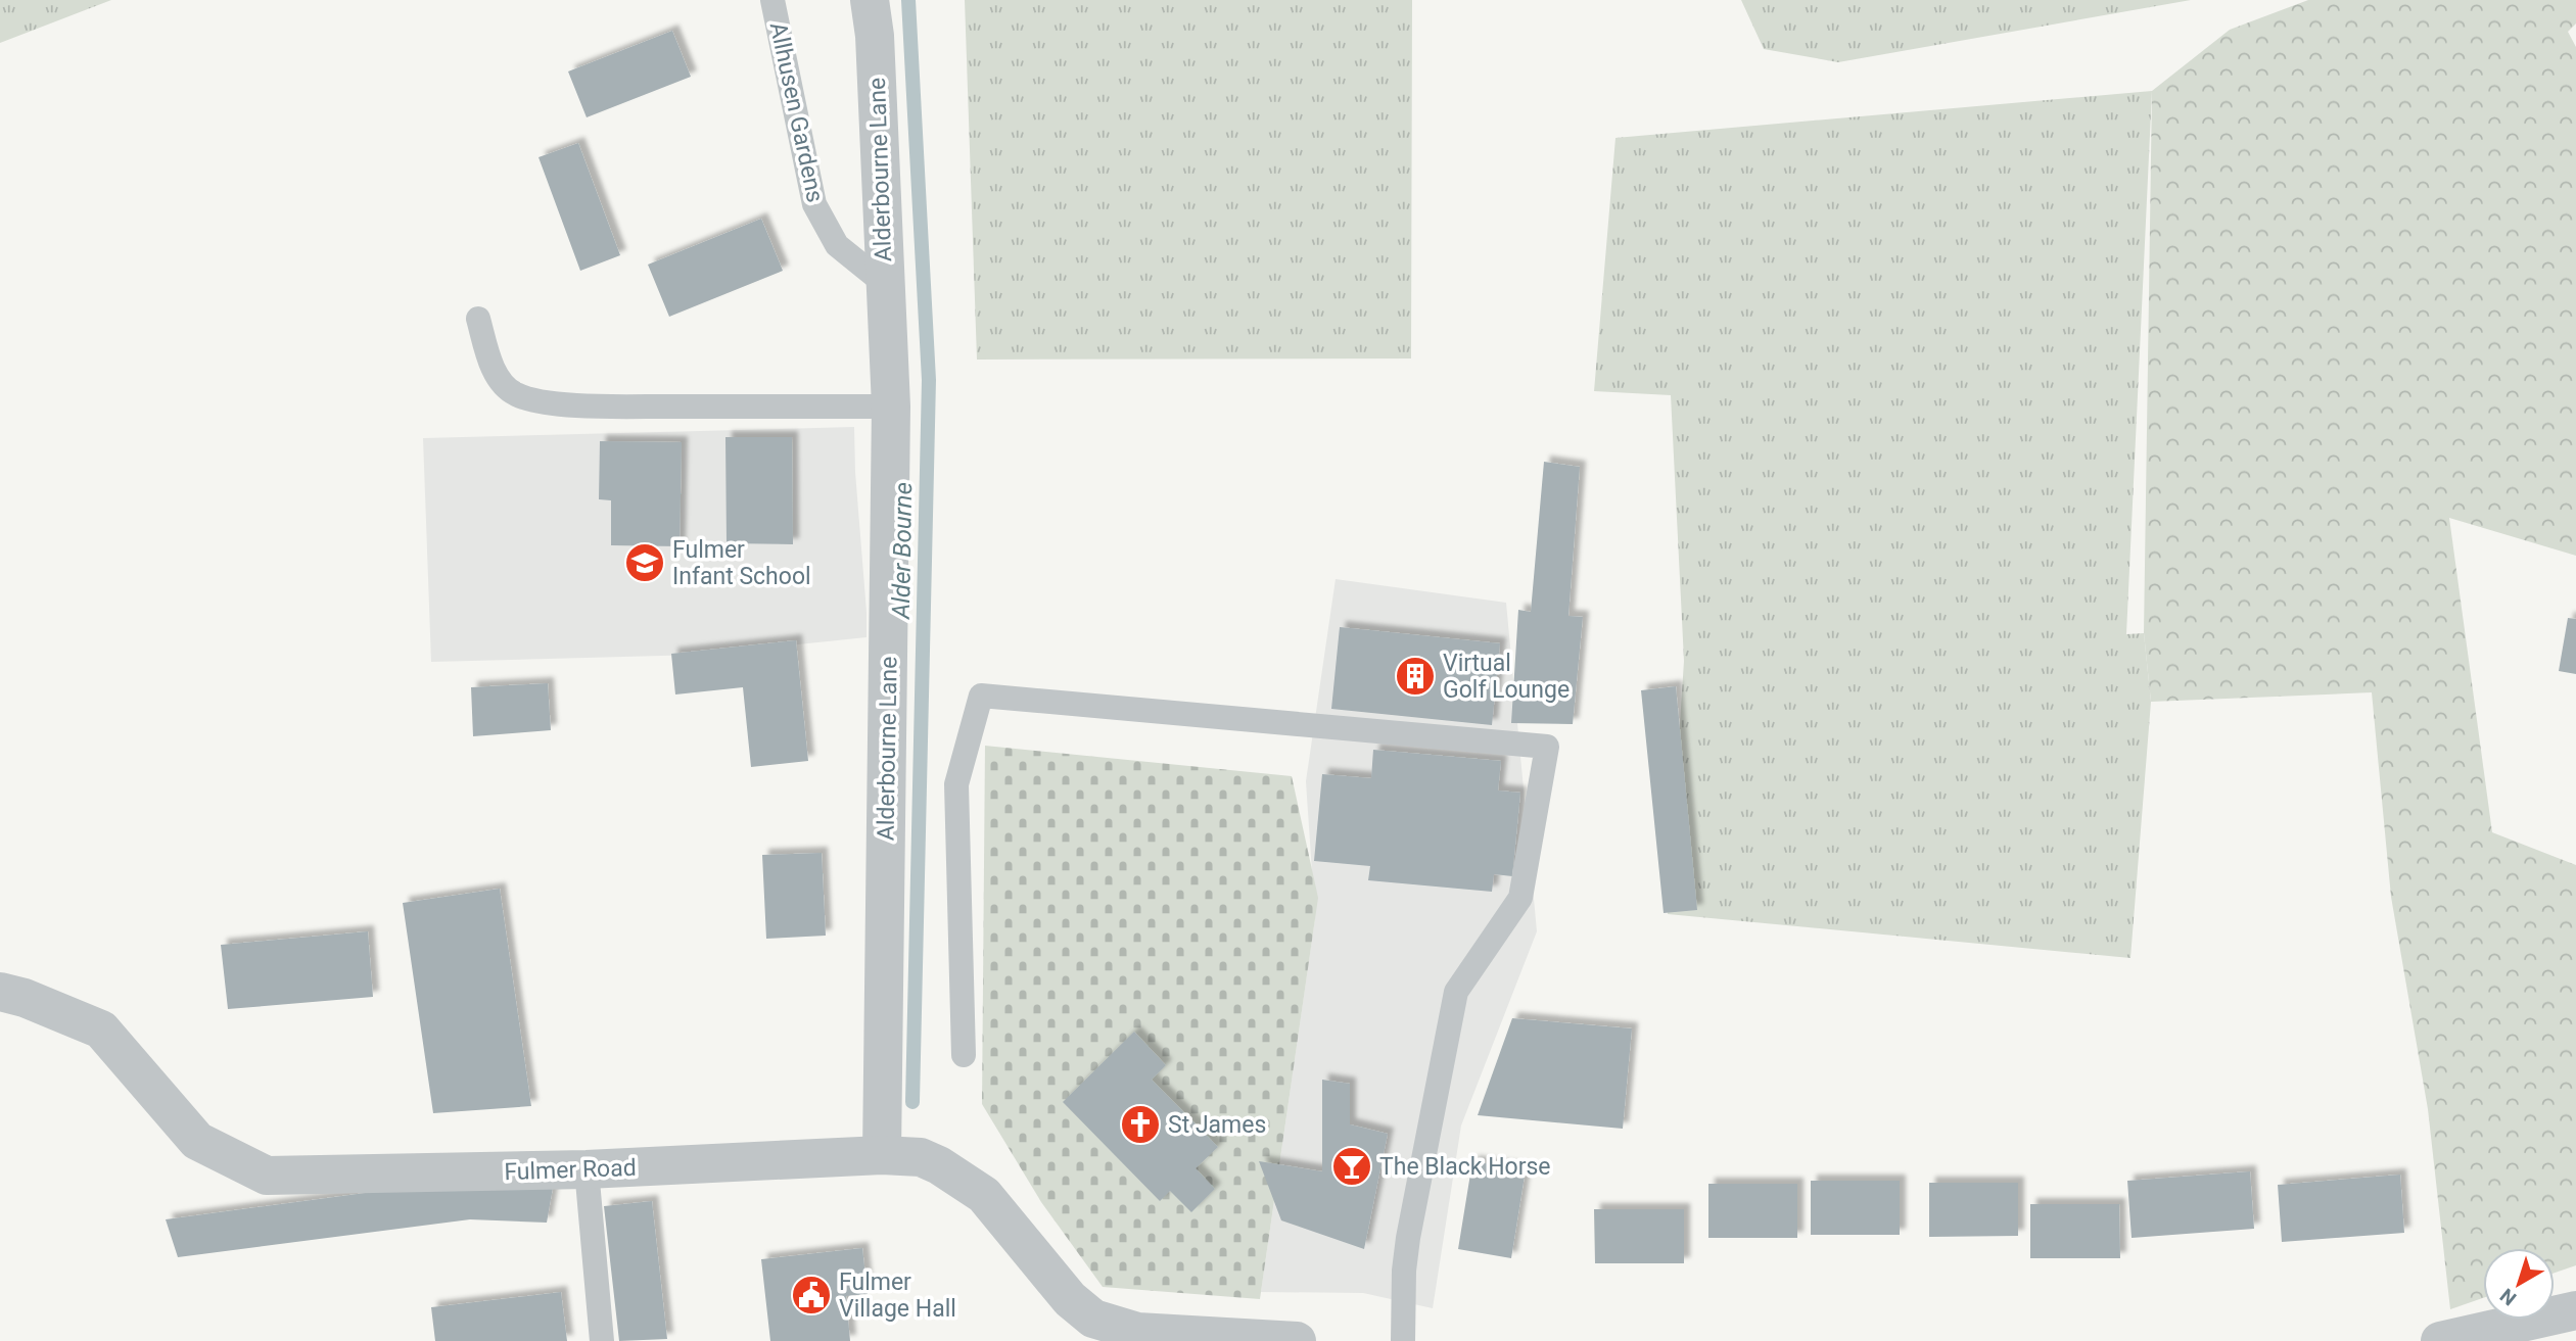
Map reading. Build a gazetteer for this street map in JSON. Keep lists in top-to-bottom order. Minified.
{"streets":{"street":["Alderbourne Lane","Fulmer Road"],"lane":["Allhusen Gardens"]},"crossings":[["Allhusen Gardens","Alderbourne Lane"],["Alderbourne Lane","Fulmer Road"]],"water":["Alder Bourne"],"places":{"school or university":["Fulmer Infant School"],"building":["Virtual Golf Lounge"],"church":["St James"],"bar":["The Black Horse"],"public building":["Fulmer Village Hall"]},"north":"bottom left"}
